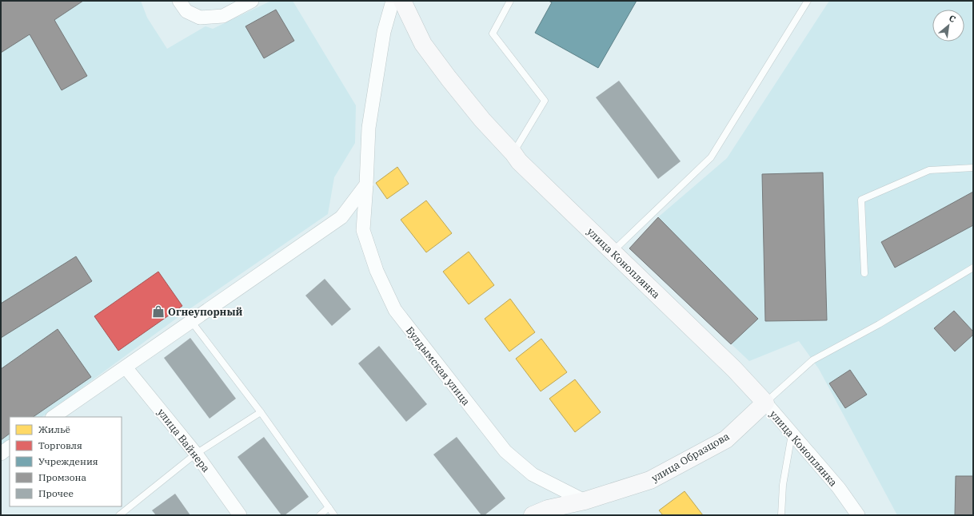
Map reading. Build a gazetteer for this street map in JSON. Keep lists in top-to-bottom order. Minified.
{"streets":{"main road":["улица Коноплянка","улица Образцова"],"street":["Булдымская улица","улица Вайнера"]},"crossings":[["улица Коноплянка","улица Образцова"],["Булдымская улица","улица Образцова"]],"places":{"shop":["Огнеупорный"]},"legend":["Жильё","Торговля","Учреждения","Промзона","Прочее"],"north":"top right"}
